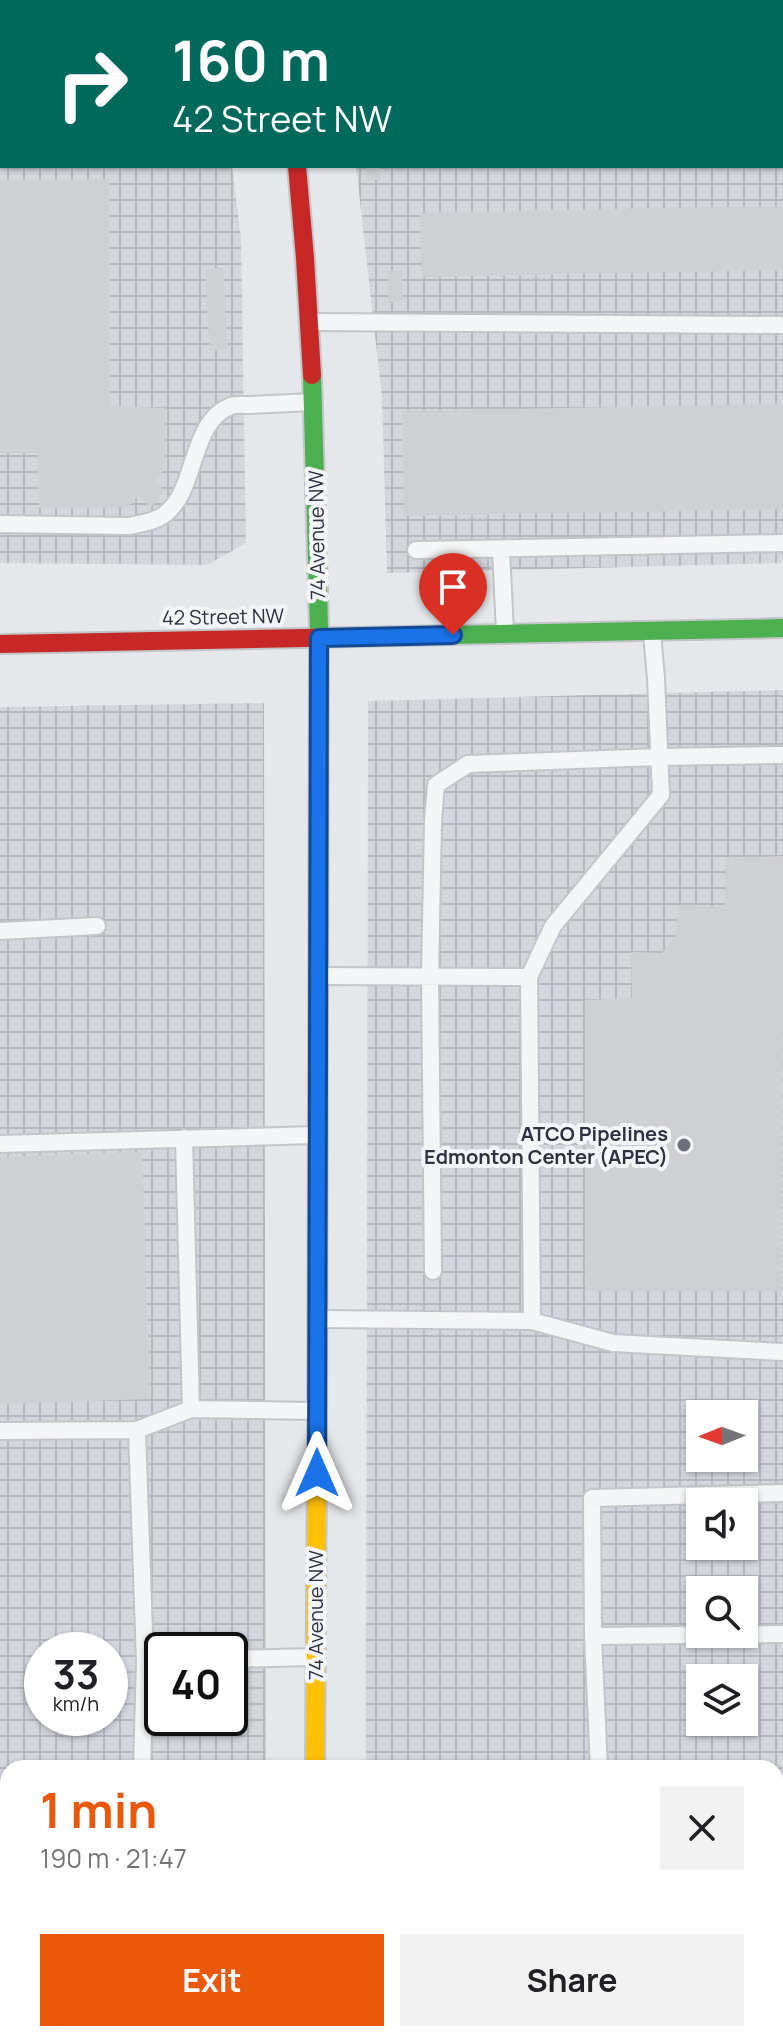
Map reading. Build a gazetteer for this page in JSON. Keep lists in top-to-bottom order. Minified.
{"streets":{"street":["74 Avenue NW","42 Street NW"]},"crossings":[["74 Avenue NW","42 Street NW"]],"places":["ATCO Pipelines Edmonton Center (APEC)"],"north":"left","page":{"turn":["160 m","42 Street NW"],"speed":"33 km/h","limit":"40","heading":["1 min","190 m · 21:47"],"buttons":["Exit","Share"]}}
